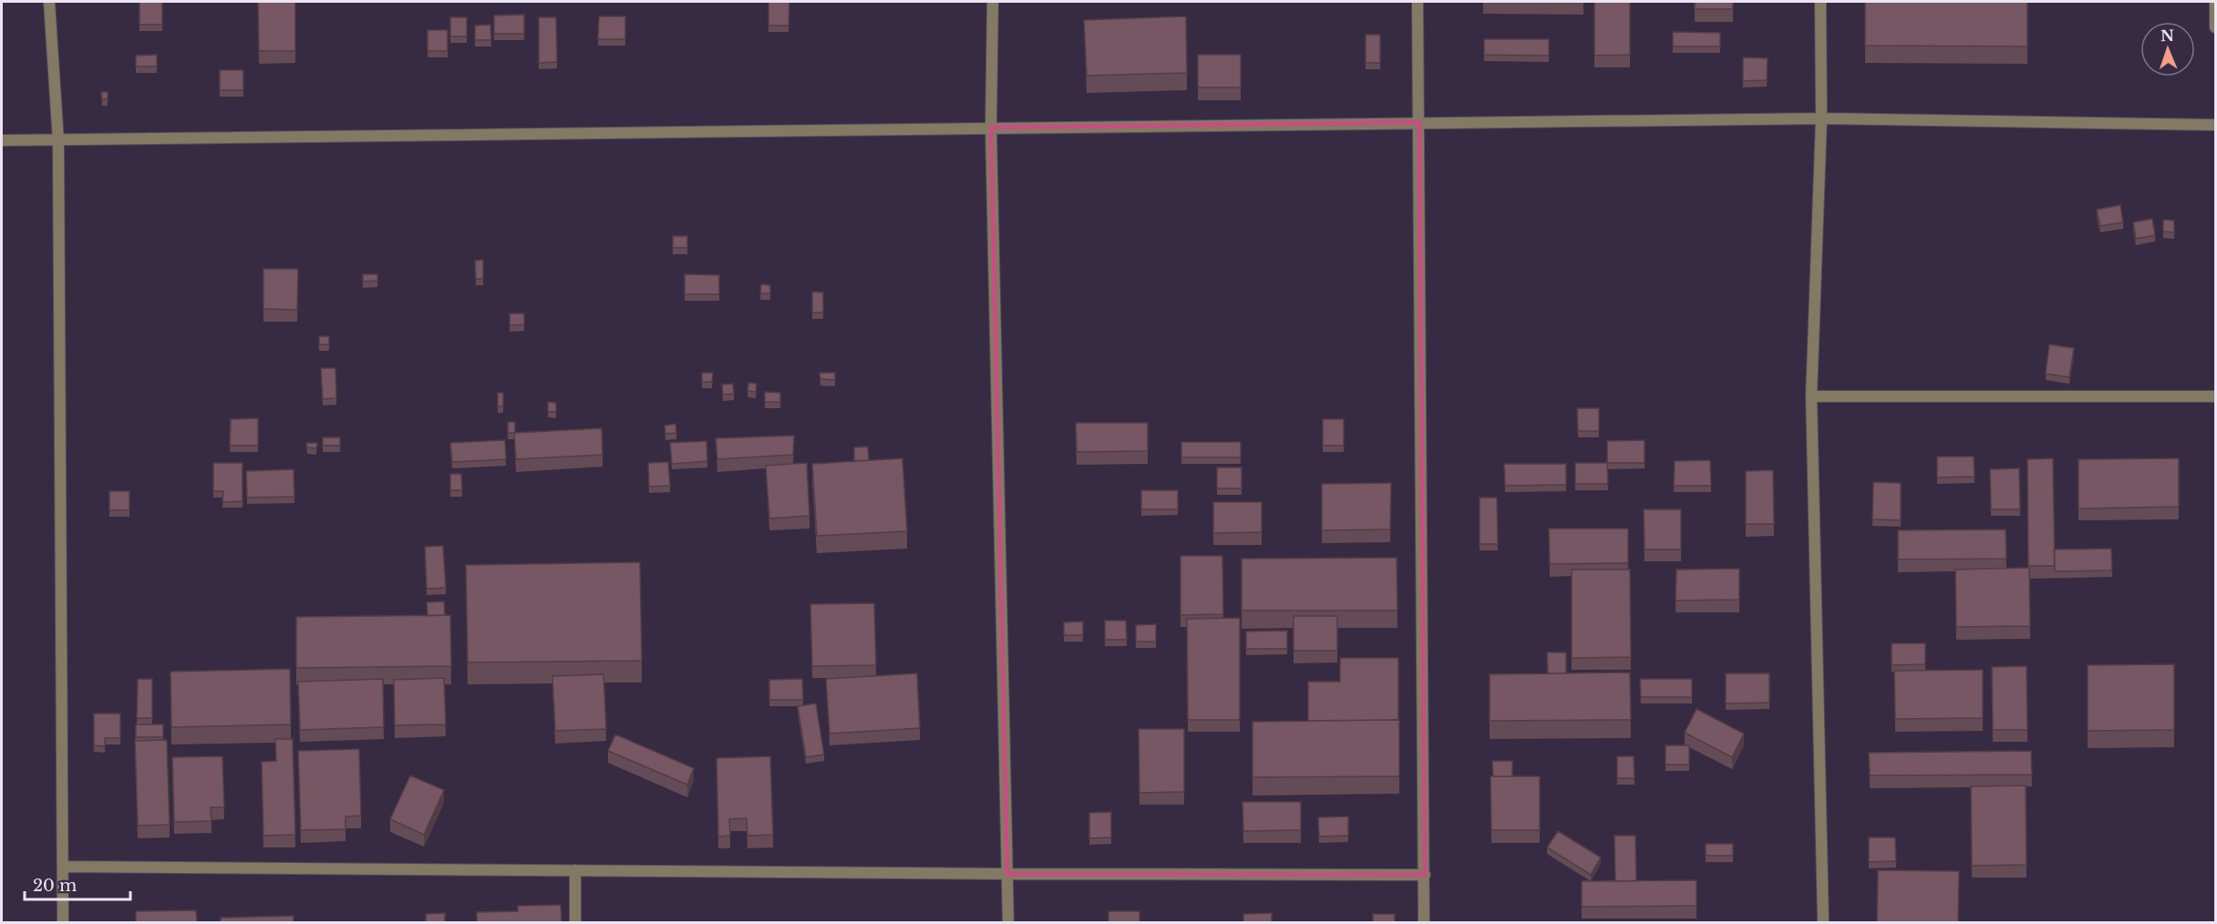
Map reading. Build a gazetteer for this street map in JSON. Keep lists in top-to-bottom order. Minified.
{"scale_bar":"20 m","north":"top"}
